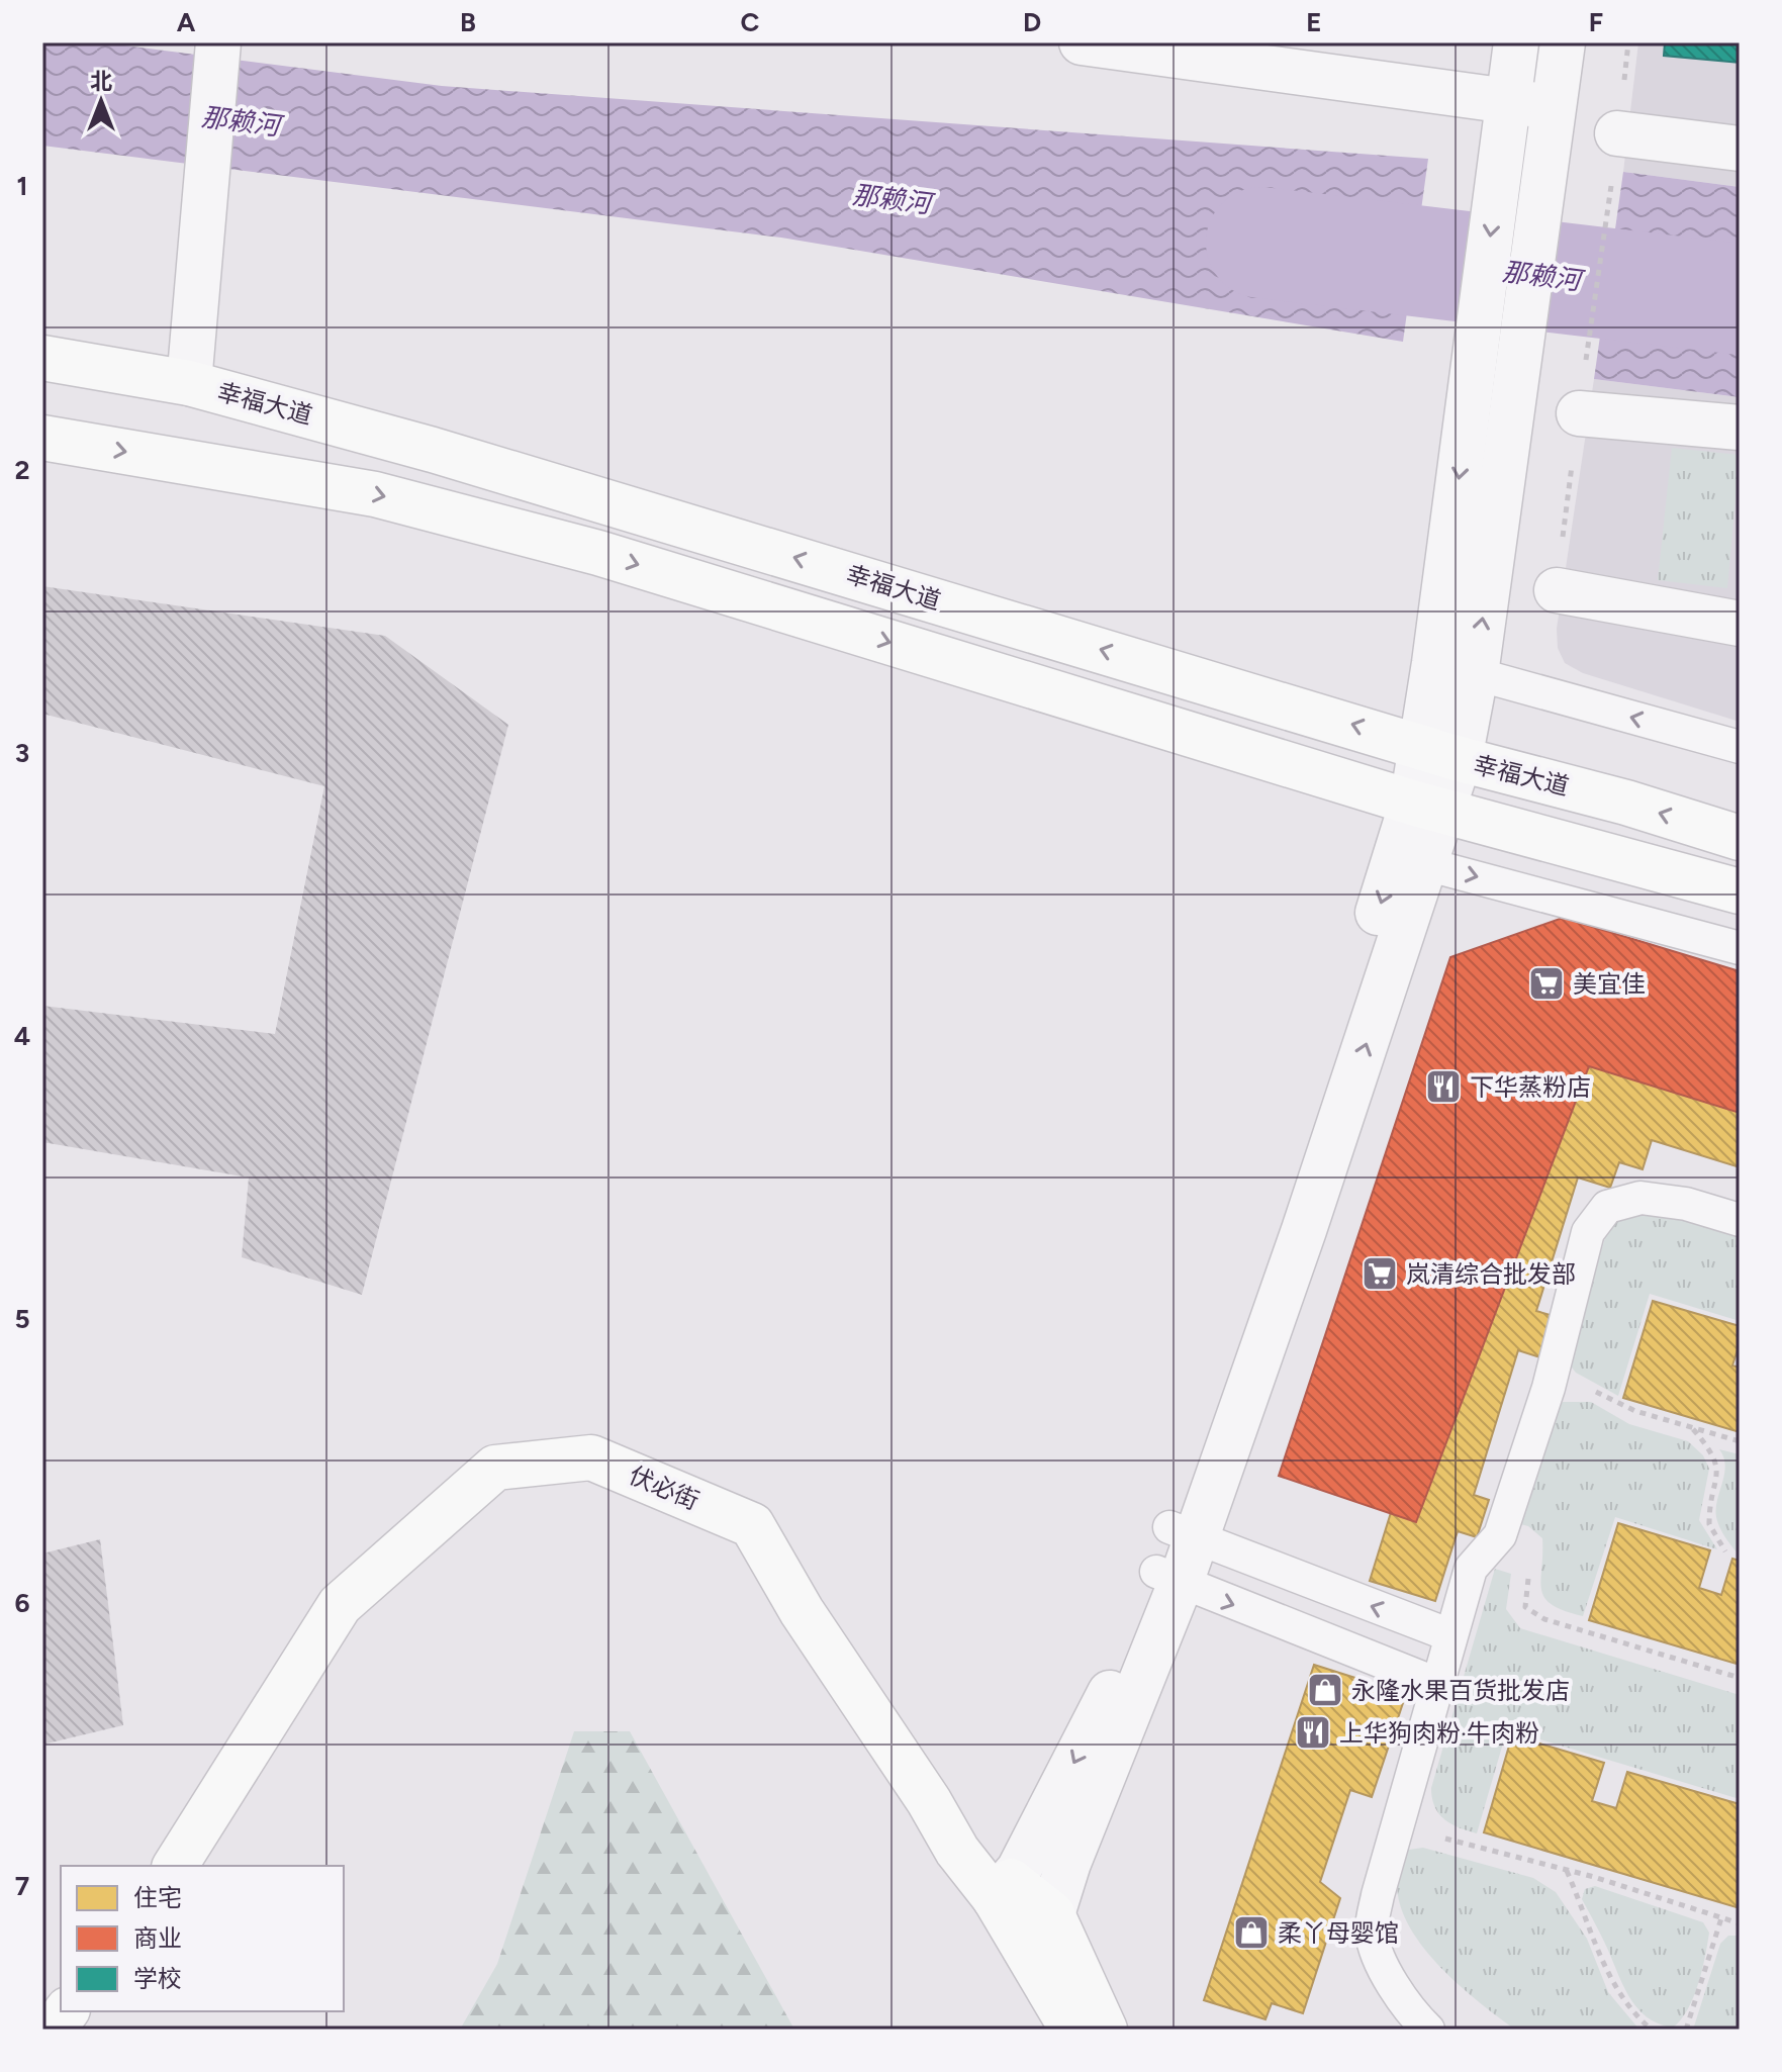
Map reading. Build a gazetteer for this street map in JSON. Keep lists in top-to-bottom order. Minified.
{"streets":{"main road":["幸福大道","伏必街"]},"water":["那赖河"],"places":{"supermarket":["美宜佳","岚清综合批发部"],"restaurant":["下华蒸粉店","上华狗肉粉·牛肉粉"],"shop":["永隆水果百货批发店","柔丫母婴馆"]},"legend":["住宅","商业","学校"],"north":"top","grid":{"columns":["A","B","C","D","E","F"],"rows":["1","2","3","4","5","6","7"]}}
